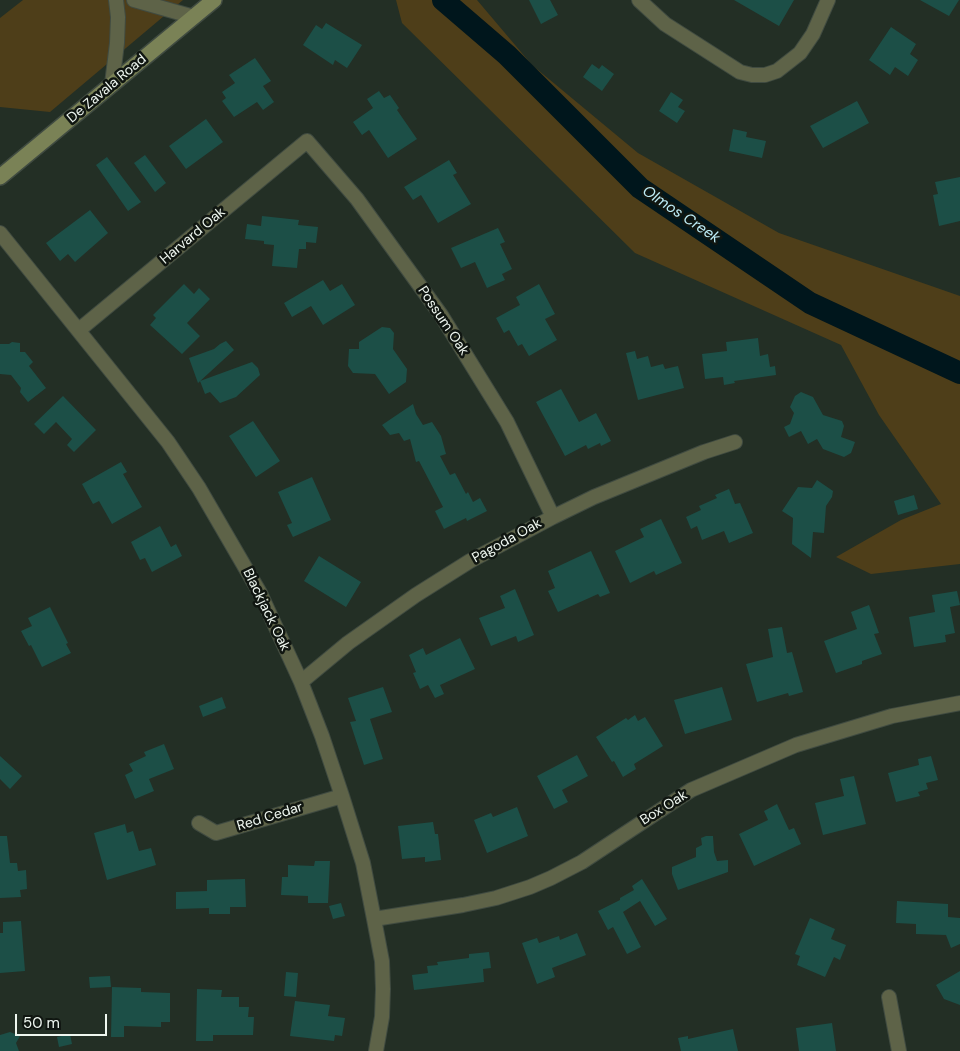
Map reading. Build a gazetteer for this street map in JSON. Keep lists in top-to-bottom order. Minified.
{"streets":{"main road":["De Zavala Road"],"street":["Harvard Oak","Possum Oak","Pagoda Oak","Blackjack Oak","Box Oak","Red Cedar"]},"crossings":[["Harvard Oak","Possum Oak"],["Harvard Oak","Blackjack Oak"],["Possum Oak","Pagoda Oak"],["Pagoda Oak","Blackjack Oak"],["Blackjack Oak","Box Oak"],["Blackjack Oak","Red Cedar"]],"water":["Olmos Creek"],"scale_bar":"50 m"}
